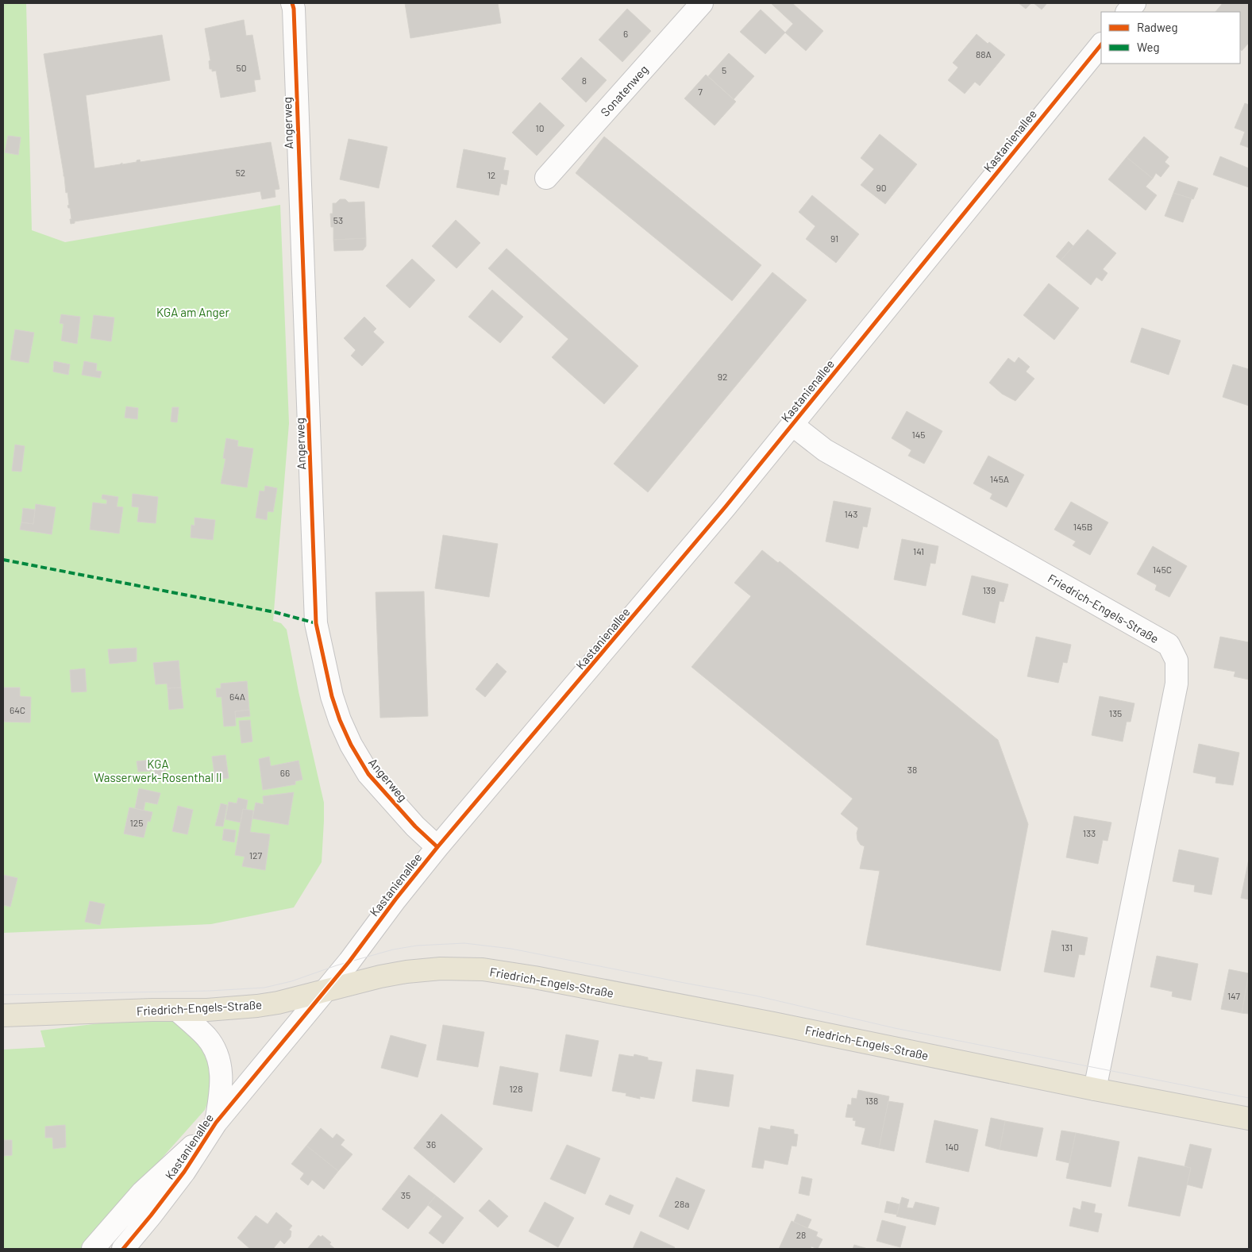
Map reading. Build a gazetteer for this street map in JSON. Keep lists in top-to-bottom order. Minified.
{"streets":{"main road":["Friedrich-Engels-Straße"],"street":["Sonatenweg","Angerweg","Kastanienallee"]},"crossings":[["Angerweg","Kastanienallee"],["Kastanienallee","Friedrich-Engels-Straße"]],"parks":["KGA am Anger","KGA Wasserwerk-Rosenthal II"],"house_numbers":["6","88A","50","5","8","7","10","52","12","90","53","91","92","145","145A","143","145B","141","145C","139","64A","64C","135","38","66","125","133","127","131","147","128","138","36","140","35","28a","28"],"legend":["Radweg","Weg"]}
